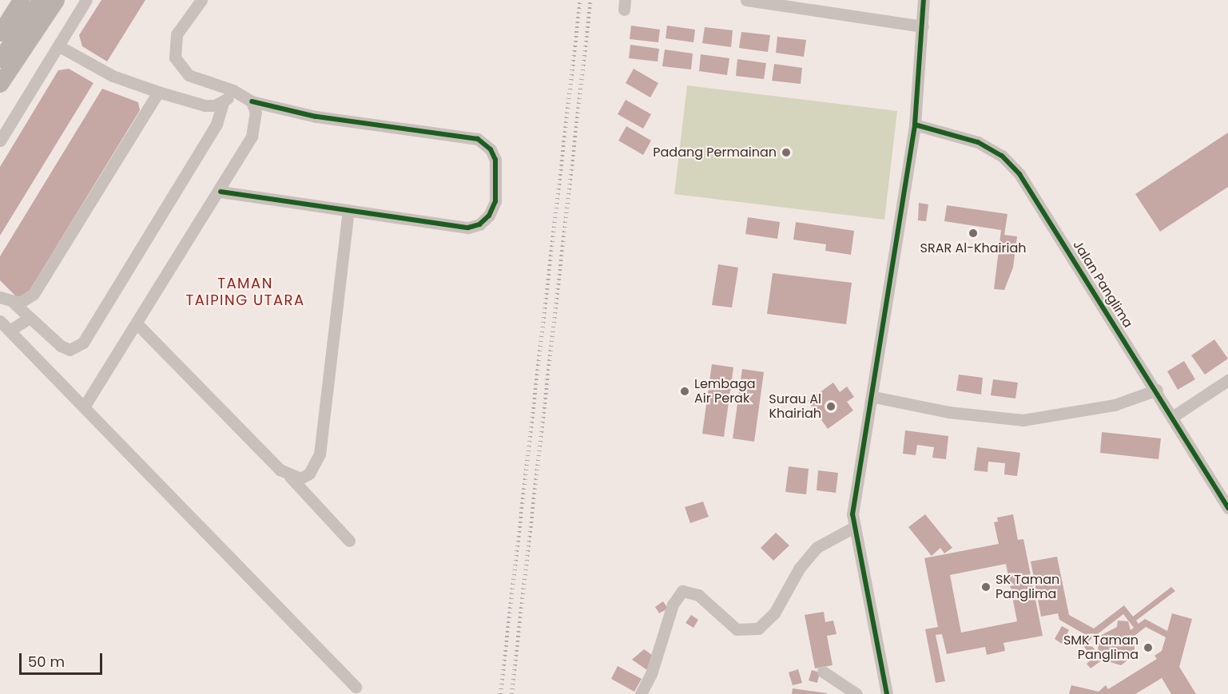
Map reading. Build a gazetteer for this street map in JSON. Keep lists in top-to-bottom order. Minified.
{"streets":{"street":["Jalan Panglima"]},"districts":["TAMAN TAIPING UTARA"],"places":["Padang Permainan","SRAR Al-Khairiah","Lembaga Air Perak","Surau Al Khairiah","SK Taman Panglima","SMK Taman Panglima"],"scale_bar":"50 m"}
